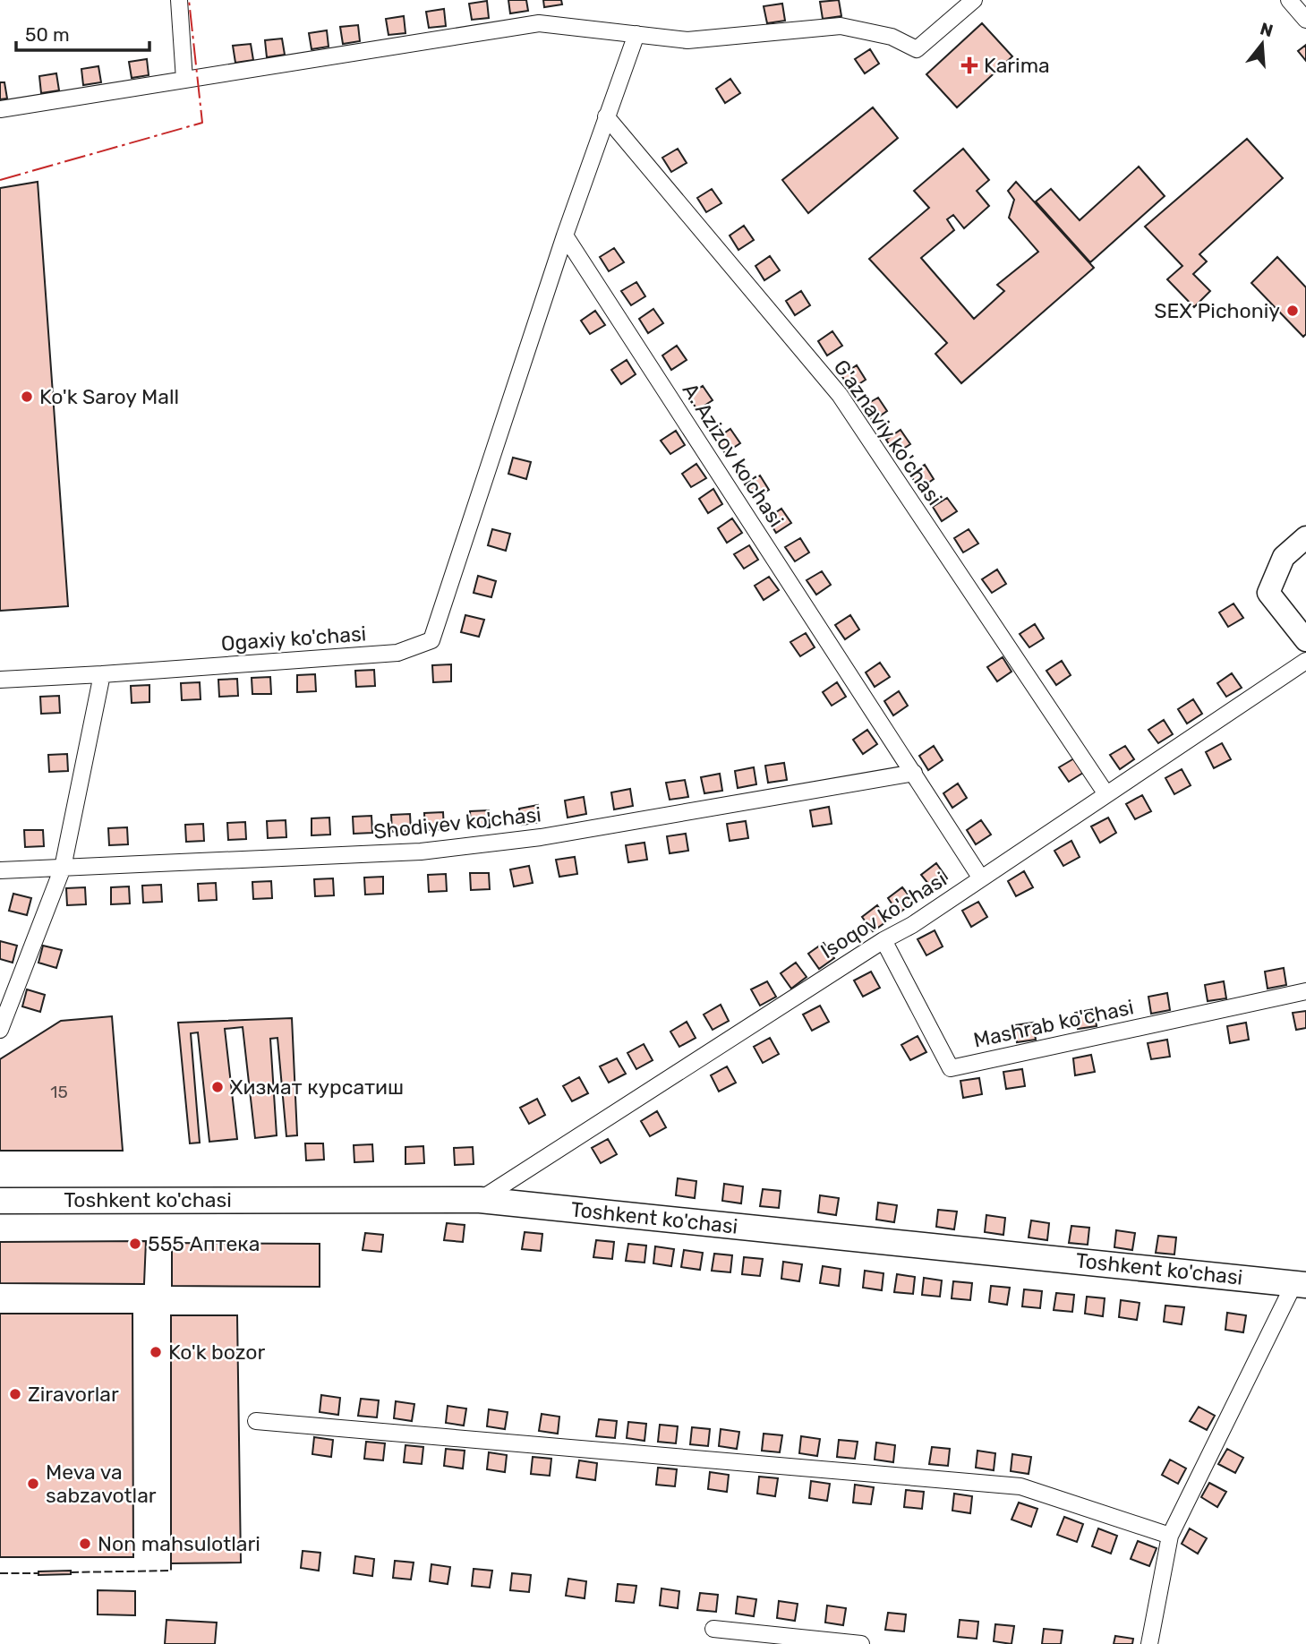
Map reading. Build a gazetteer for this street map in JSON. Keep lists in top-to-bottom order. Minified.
{"streets":{"main road":["Toshkent ko'chasi"],"street":["G'aznaviy ko'chasi","A. Azizov ko'chasi","Ogaxiy ko'chasi","Shodiyev ko'chasi","Isoqov ko'chasi","Mashrab ko'chasi"]},"crossings":[["G'aznaviy ko'chasi","Isoqov ko'chasi"],["A. Azizov ko'chasi","Ogaxiy ko'chasi"],["A. Azizov ko'chasi","Shodiyev ko'chasi"],["A. Azizov ko'chasi","Isoqov ko'chasi"],["Isoqov ko'chasi","Mashrab ko'chasi"],["Isoqov ko'chasi","Toshkent ko'chasi"]],"places":{"health":["Karima"],"other":["SEX Pichoniy","Ko'k Saroy Mall","Хизмат курсатиш","555 Аптека","Ko'k bozor","Ziravorlar","Meva va sabzavotlar","Non mahsulotlari"]},"house_numbers":["15"],"scale_bar":"50 m","north":"top"}
